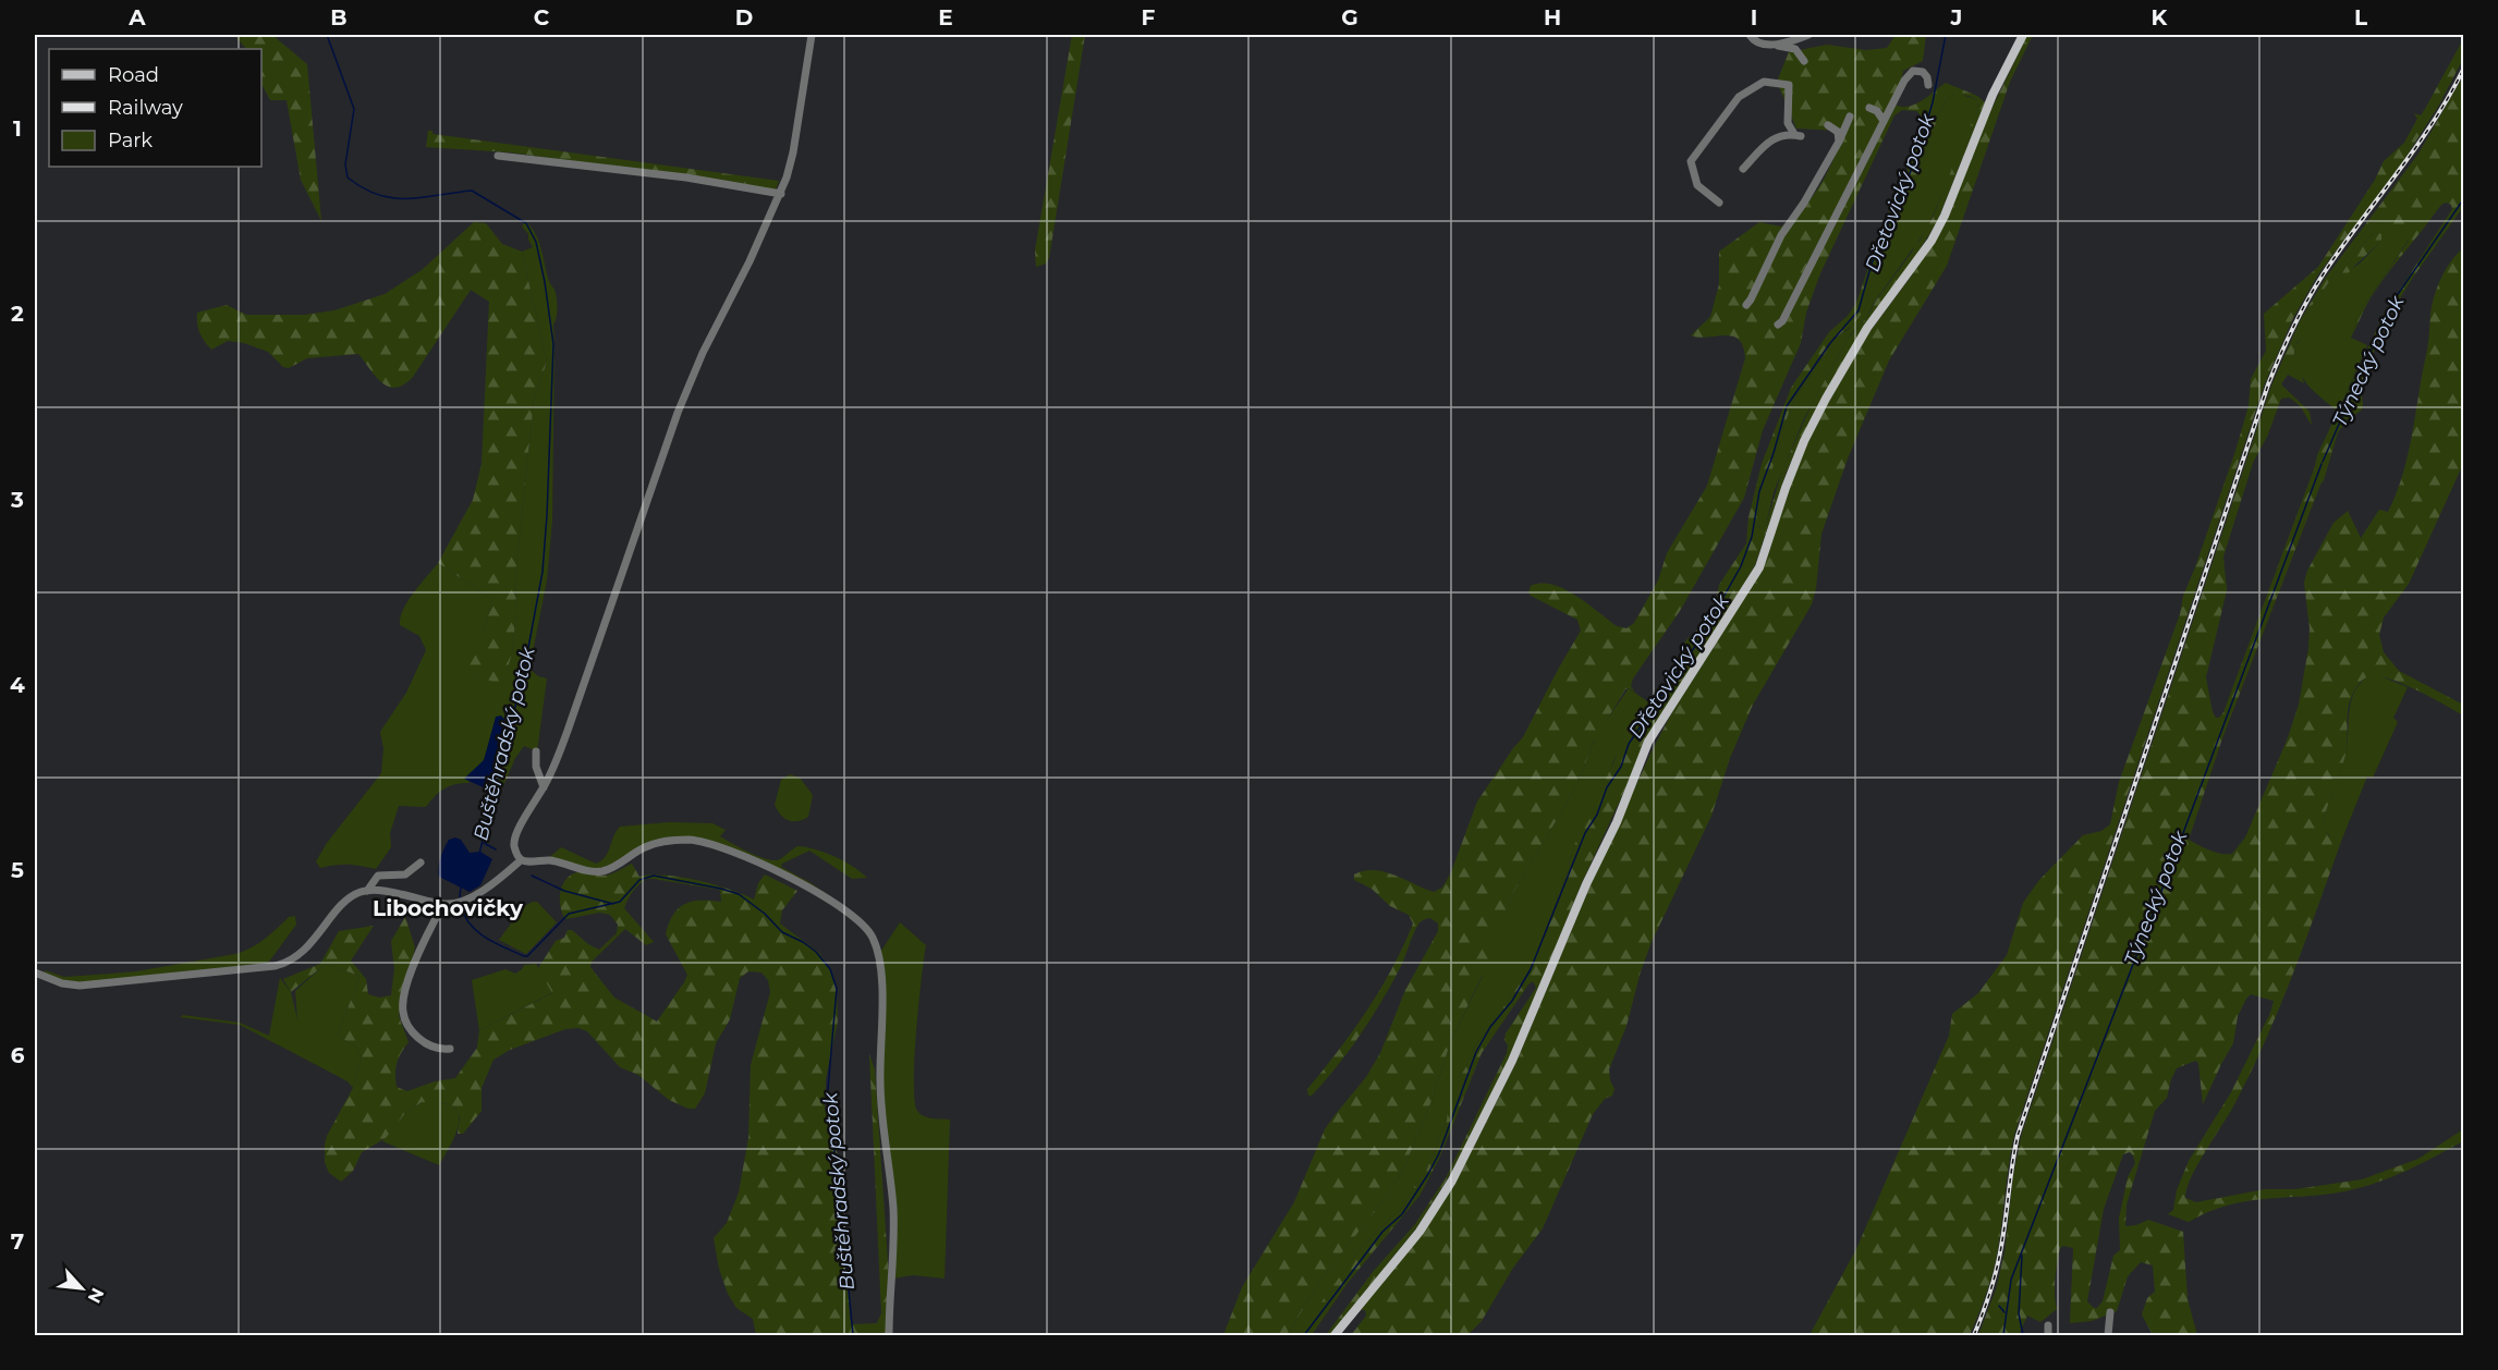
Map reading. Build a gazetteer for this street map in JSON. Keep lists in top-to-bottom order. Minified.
{"districts":["Libochovičky"],"water":["Dřetovický potok","Týnecký potok","Buštěhradský potok"],"legend":["Road","Railway","Park"],"north":"bottom right","grid":{"columns":["A","B","C","D","E","F","G","H","I","J","K","L"],"rows":["1","2","3","4","5","6","7"]}}
